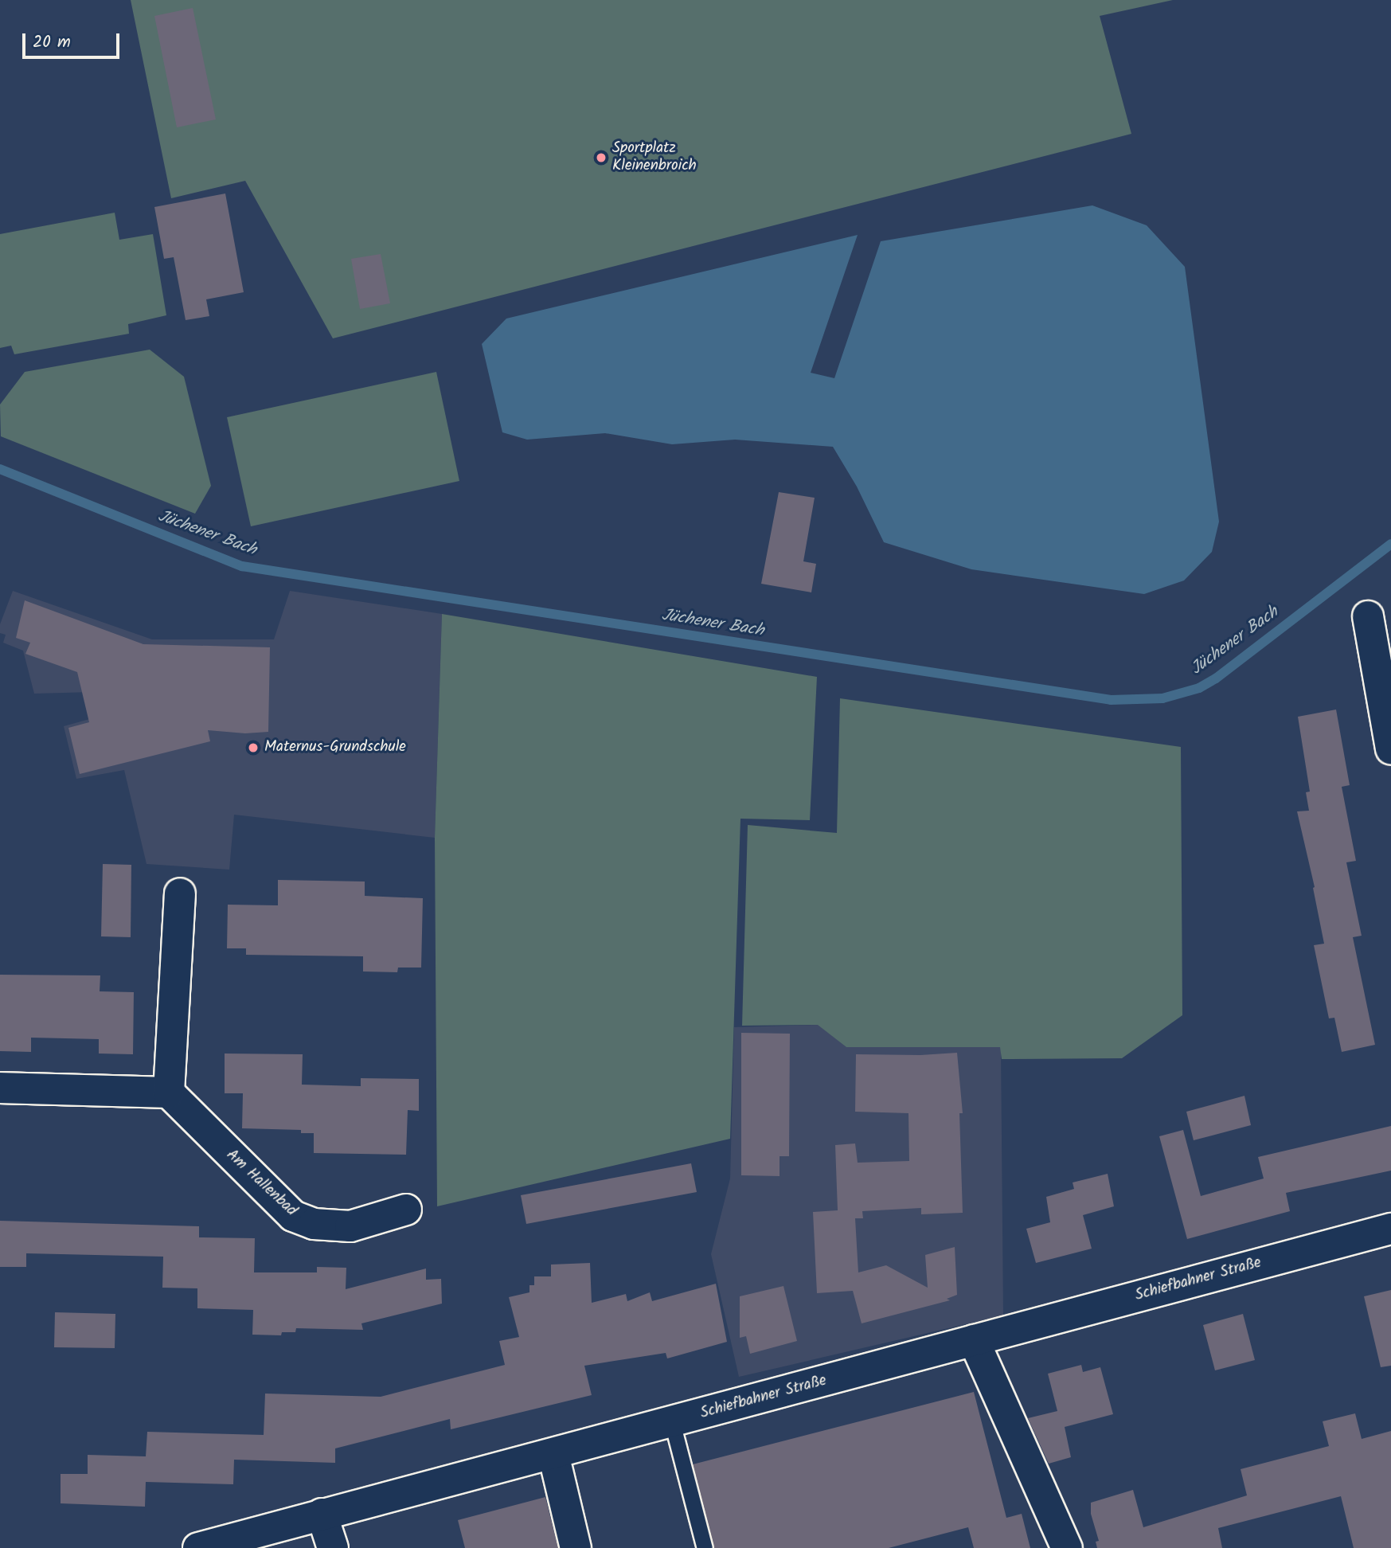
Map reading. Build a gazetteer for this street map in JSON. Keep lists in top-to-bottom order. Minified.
{"streets":{"street":["Am Hallenbad","Schiefbahner Straße"]},"water":["Jüchener Bach"],"places":["Sportplatz Kleinenbroich","Maternus-Grundschule"],"scale_bar":"20 m"}
